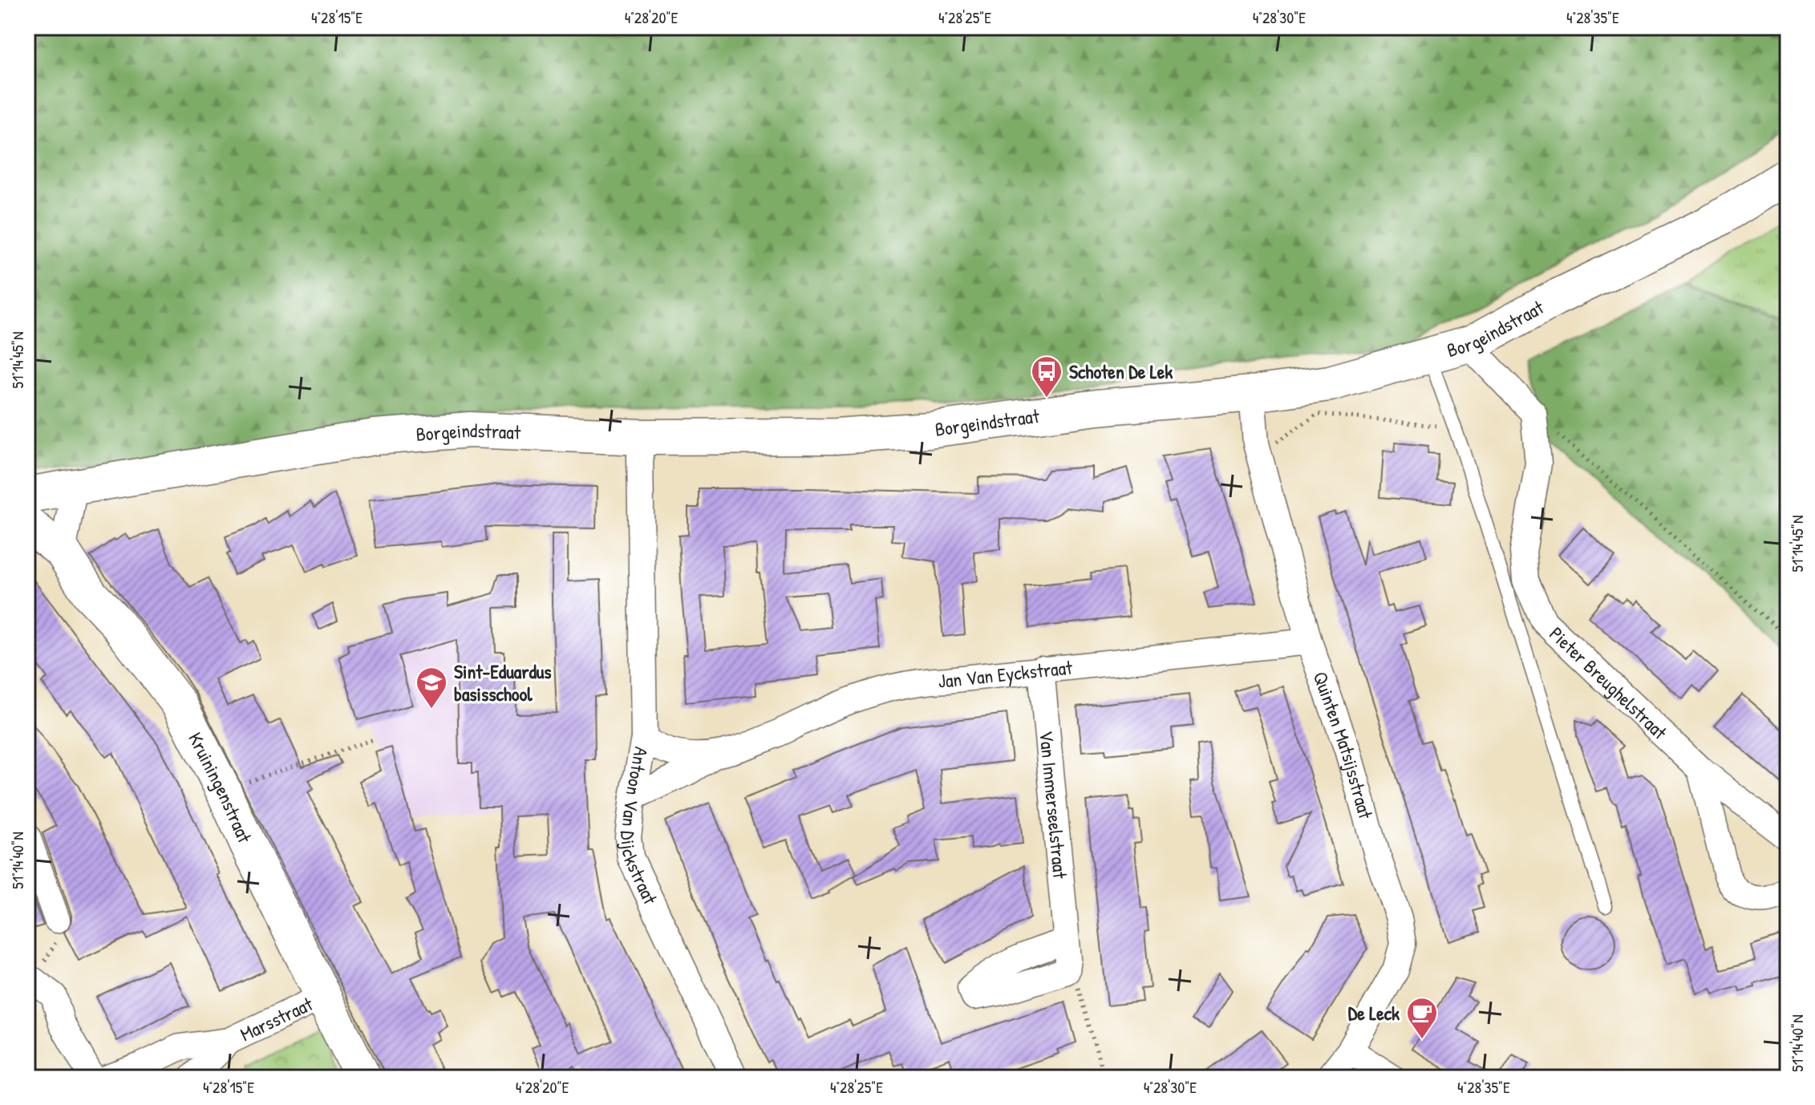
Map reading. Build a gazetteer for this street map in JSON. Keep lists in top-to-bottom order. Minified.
{"streets":{"street":["Borgeindstraat","Jan Van Eyckstraat","Pieter Breughelstraat","Quinten Matsijsstraat","Kruiningenstraat","Van Immerseelstraat","Antoon Van Dijckstraat","Marsstraat"]},"crossings":[["Borgeindstraat","Quinten Matsijsstraat"],["Borgeindstraat","Antoon Van Dijckstraat"],["Jan Van Eyckstraat","Quinten Matsijsstraat"],["Jan Van Eyckstraat","Van Immerseelstraat"],["Jan Van Eyckstraat","Antoon Van Dijckstraat"],["Kruiningenstraat","Marsstraat"]],"places":{"bus stop":["Schoten De Lek"],"school or university":["Sint-Eduardus basisschool"],"cafe":["De Leck"]},"coordinates":["4°28'15\"E","4°28'20\"E","4°28'25\"E","4°28'30\"E","4°28'35\"E","51°14'45\"N","51°14'40\"N"]}
